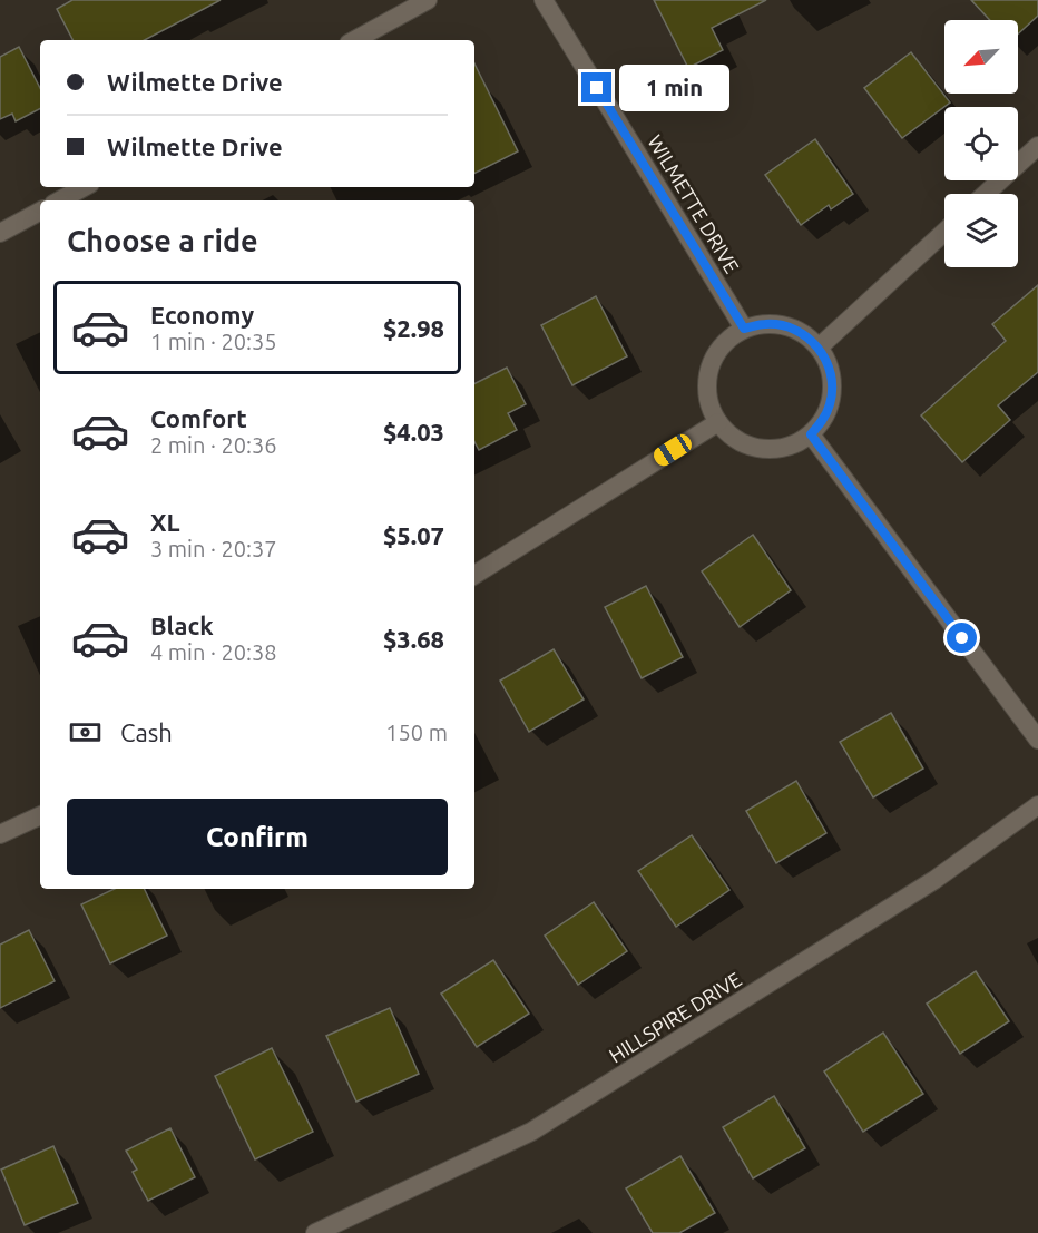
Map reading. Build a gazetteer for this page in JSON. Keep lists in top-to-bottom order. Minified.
{"streets":{"street":["WILMETTE DRIVE","HILLSPIRE DRIVE"]},"north":"bottom left","page":{"banner":["Wilmette Drive","Wilmette Drive"],"bubble":"1 min","heading":"Choose a ride","list":[{"name":"Economy","note":"1 min · 20:35","value":"$2.98"},{"name":"Comfort","note":"2 min · 20:36","value":"$4.03"},{"name":"XL","note":"3 min · 20:37","value":"$5.07"},{"name":"Black","note":"4 min · 20:38","value":"$3.68"}],"pay":["Cash","150 m"],"buttons":"Confirm"}}
